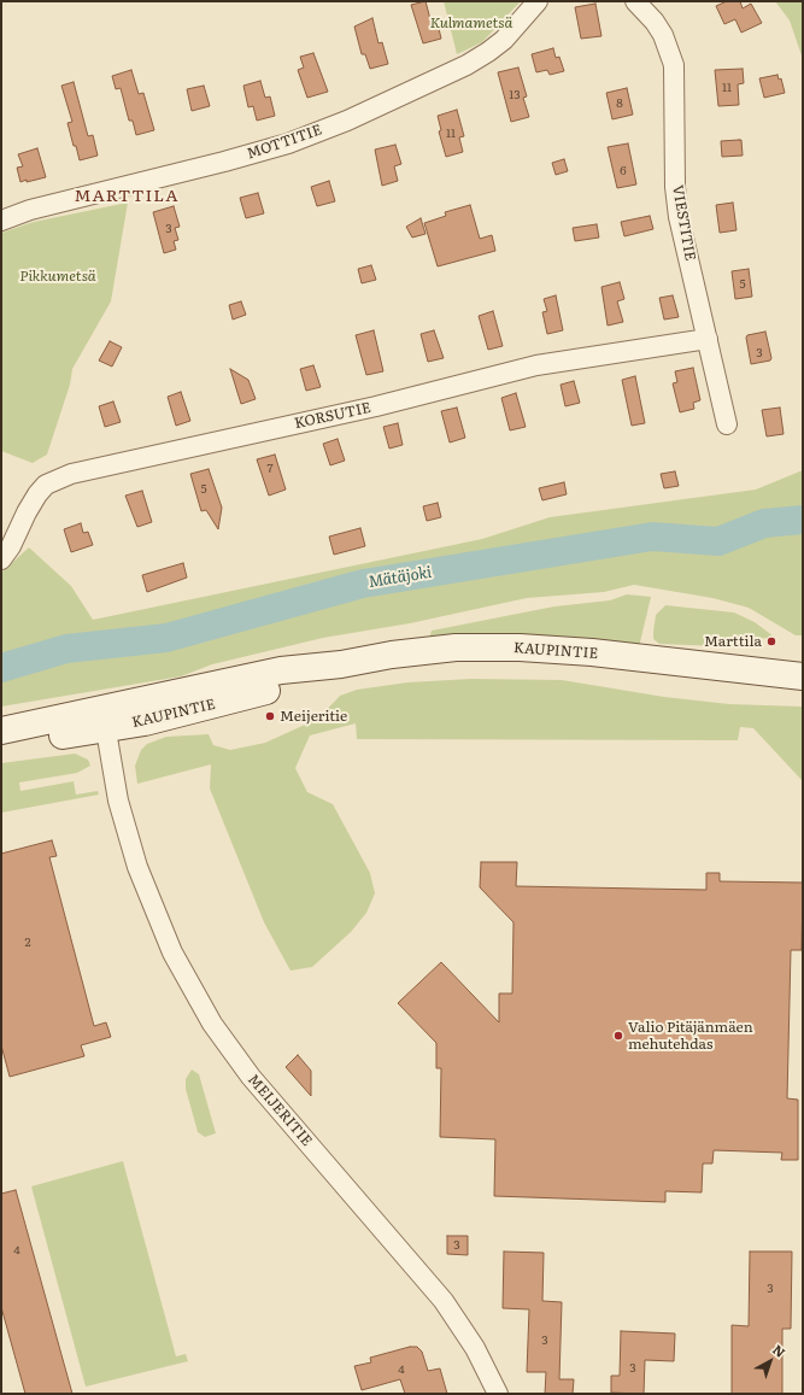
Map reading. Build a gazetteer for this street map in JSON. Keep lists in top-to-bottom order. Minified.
{"streets":{"main road":["KAUPINTIE"],"street":["MOTTITIE","VIESTITIE","KORSUTIE","MEIJERITIE"]},"crossings":[["VIESTITIE","KORSUTIE"],["KAUPINTIE","MEIJERITIE"]],"districts":["MARTTILA"],"water":["Mätäjoki"],"parks":["Kulmametsä","Pikkumetsä"],"places":["Marttila","Meijeritie","Valio Pitäjänmäen mehutehdas"],"house_numbers":["11","13","8","11","6","3","5","3","7","5","2","3","4","3","3","3","4"],"north":"top right"}
